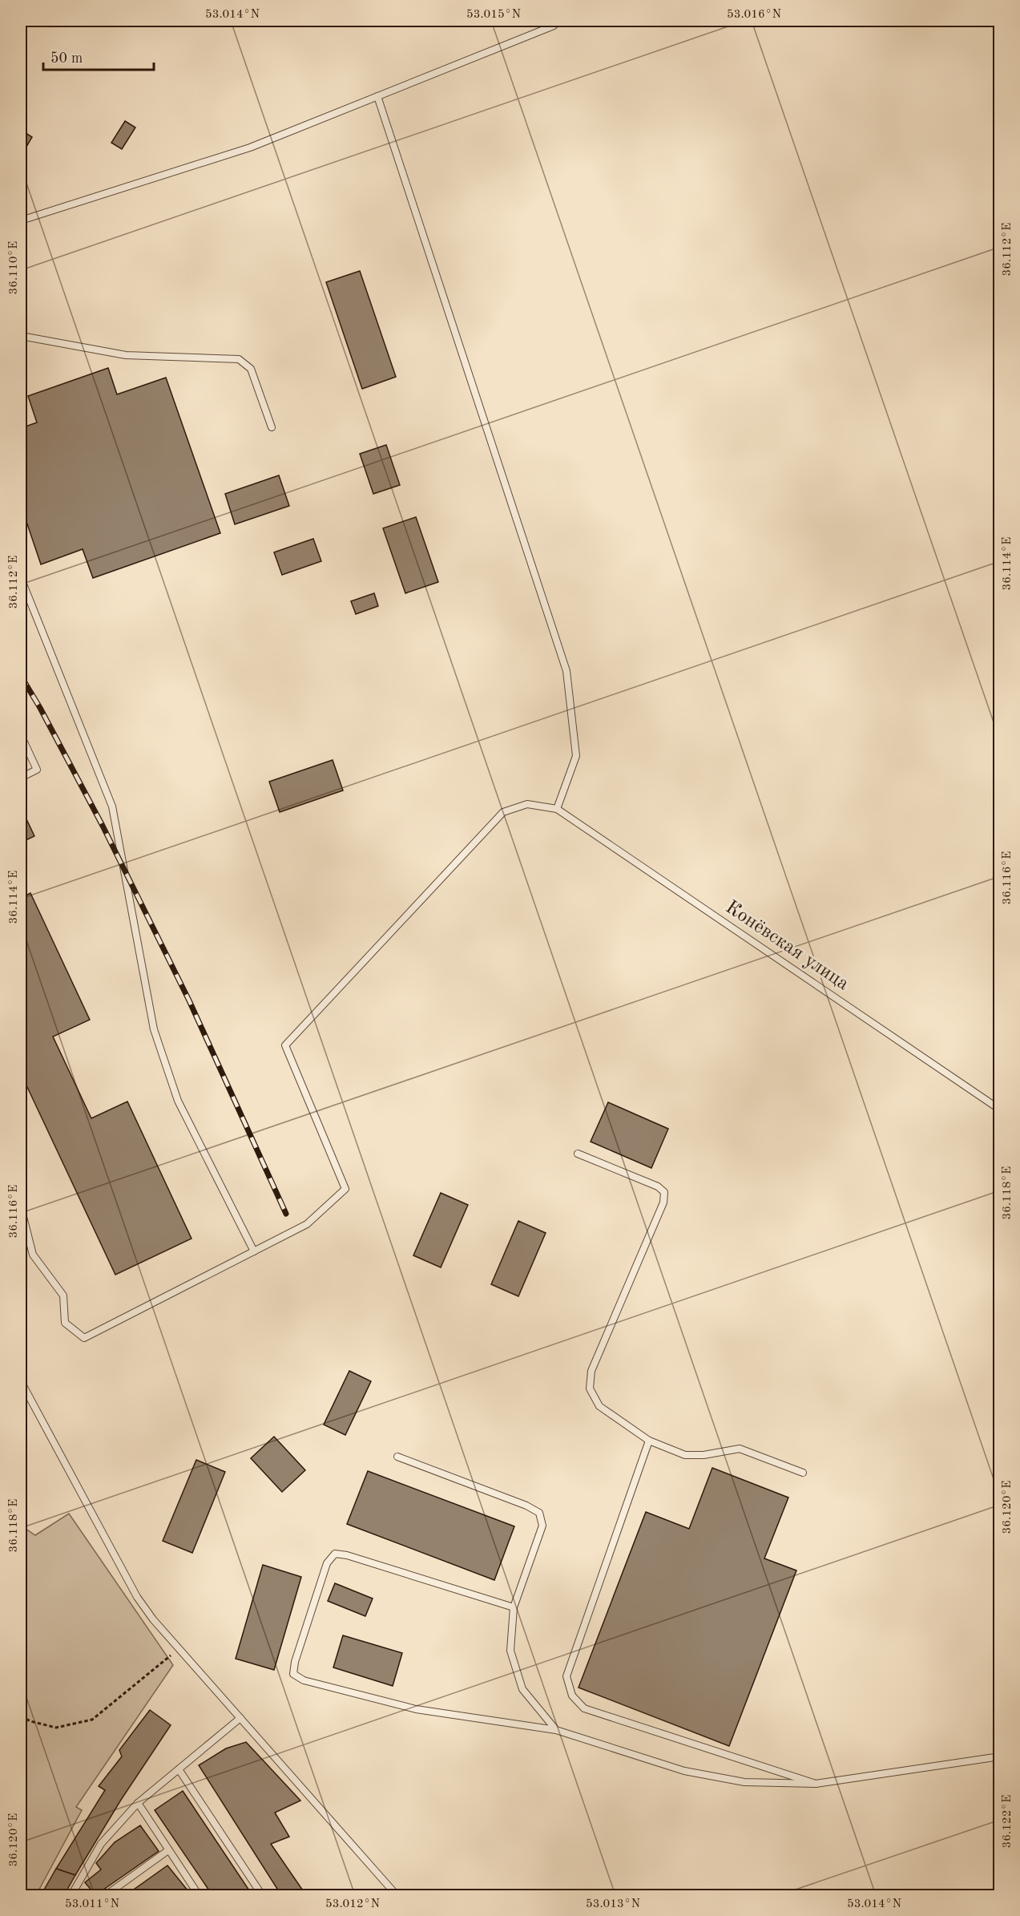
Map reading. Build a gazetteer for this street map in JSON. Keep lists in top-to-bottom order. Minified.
{"streets":{"lane":["Конёвская улица"]},"scale_bar":"50 m","coordinates":["53.014°N","53.015°N","53.016°N","36.112°E","36.110°E","36.114°E","36.116°E","36.118°E","36.120°E","36.122°E","53.011°N","53.012°N","53.013°N"]}
